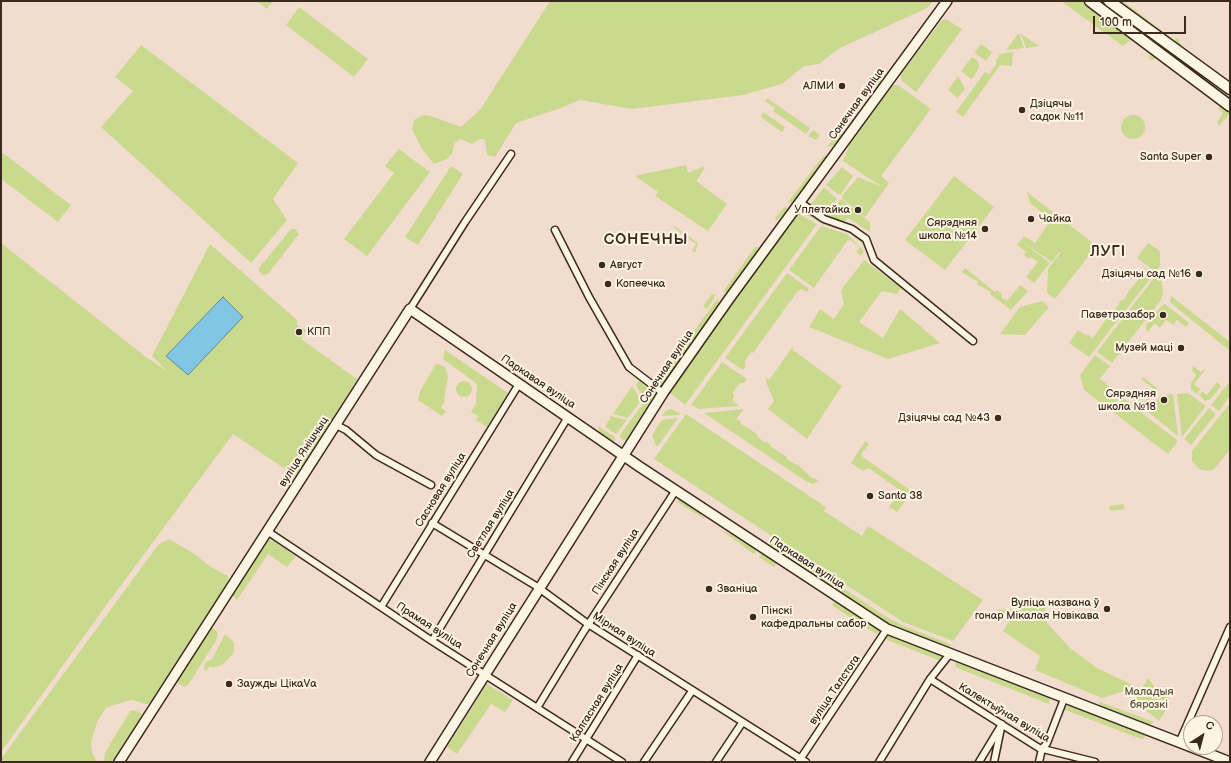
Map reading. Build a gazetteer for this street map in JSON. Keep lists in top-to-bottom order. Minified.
{"streets":{"street":["Сонечная вуліца","Паркавая вуліца","вуліца Янішчыц","Сасновая вуліца","Светлая вуліца","Пінская вуліца","Прамая вуліца","Мірная вуліца","вуліца Талстога","Калгасная вуліца","Калектыўная вуліца"]},"crossings":[["Сонечная вуліца","Паркавая вуліца"],["Сонечная вуліца","Прамая вуліца"],["Сонечная вуліца","Мірная вуліца"],["Паркавая вуліца","вуліца Янішчыц"],["Паркавая вуліца","Сасновая вуліца"],["Паркавая вуліца","Светлая вуліца"],["Паркавая вуліца","Пінская вуліца"],["Паркавая вуліца","вуліца Талстога"],["вуліца Янішчыц","Прамая вуліца"],["Сасновая вуліца","Прамая вуліца"],["Сасновая вуліца","Мірная вуліца"],["Светлая вуліца","Прамая вуліца"],["Светлая вуліца","Мірная вуліца"],["Пінская вуліца","Прамая вуліца"],["Пінская вуліца","Мірная вуліца"],["Прамая вуліца","Калгасная вуліца"],["Мірная вуліца","вуліца Талстога"],["Мірная вуліца","Калгасная вуліца"]],"districts":["СОНЕЧНЫ","ЛУГІ"],"parks":["Маладыя бярозкі"],"places":["АЛМИ","Дзіцячы садок №11","Santa Super","Уплетайка","Чайка","Сярэдняя школа №14","Август","Дзіцячы сад №16","Копеечка","Паветразабор","КПП","Музей маці","Сярэдняя школа №18","Дзіцячы сад №43","Santa 38","Званіца","Вуліца названа ў гонар Мікалая Новікава","Пінскі кафедральны сабор","Заужды ЦікаVа"],"scale_bar":"100 m","north":"top right"}
